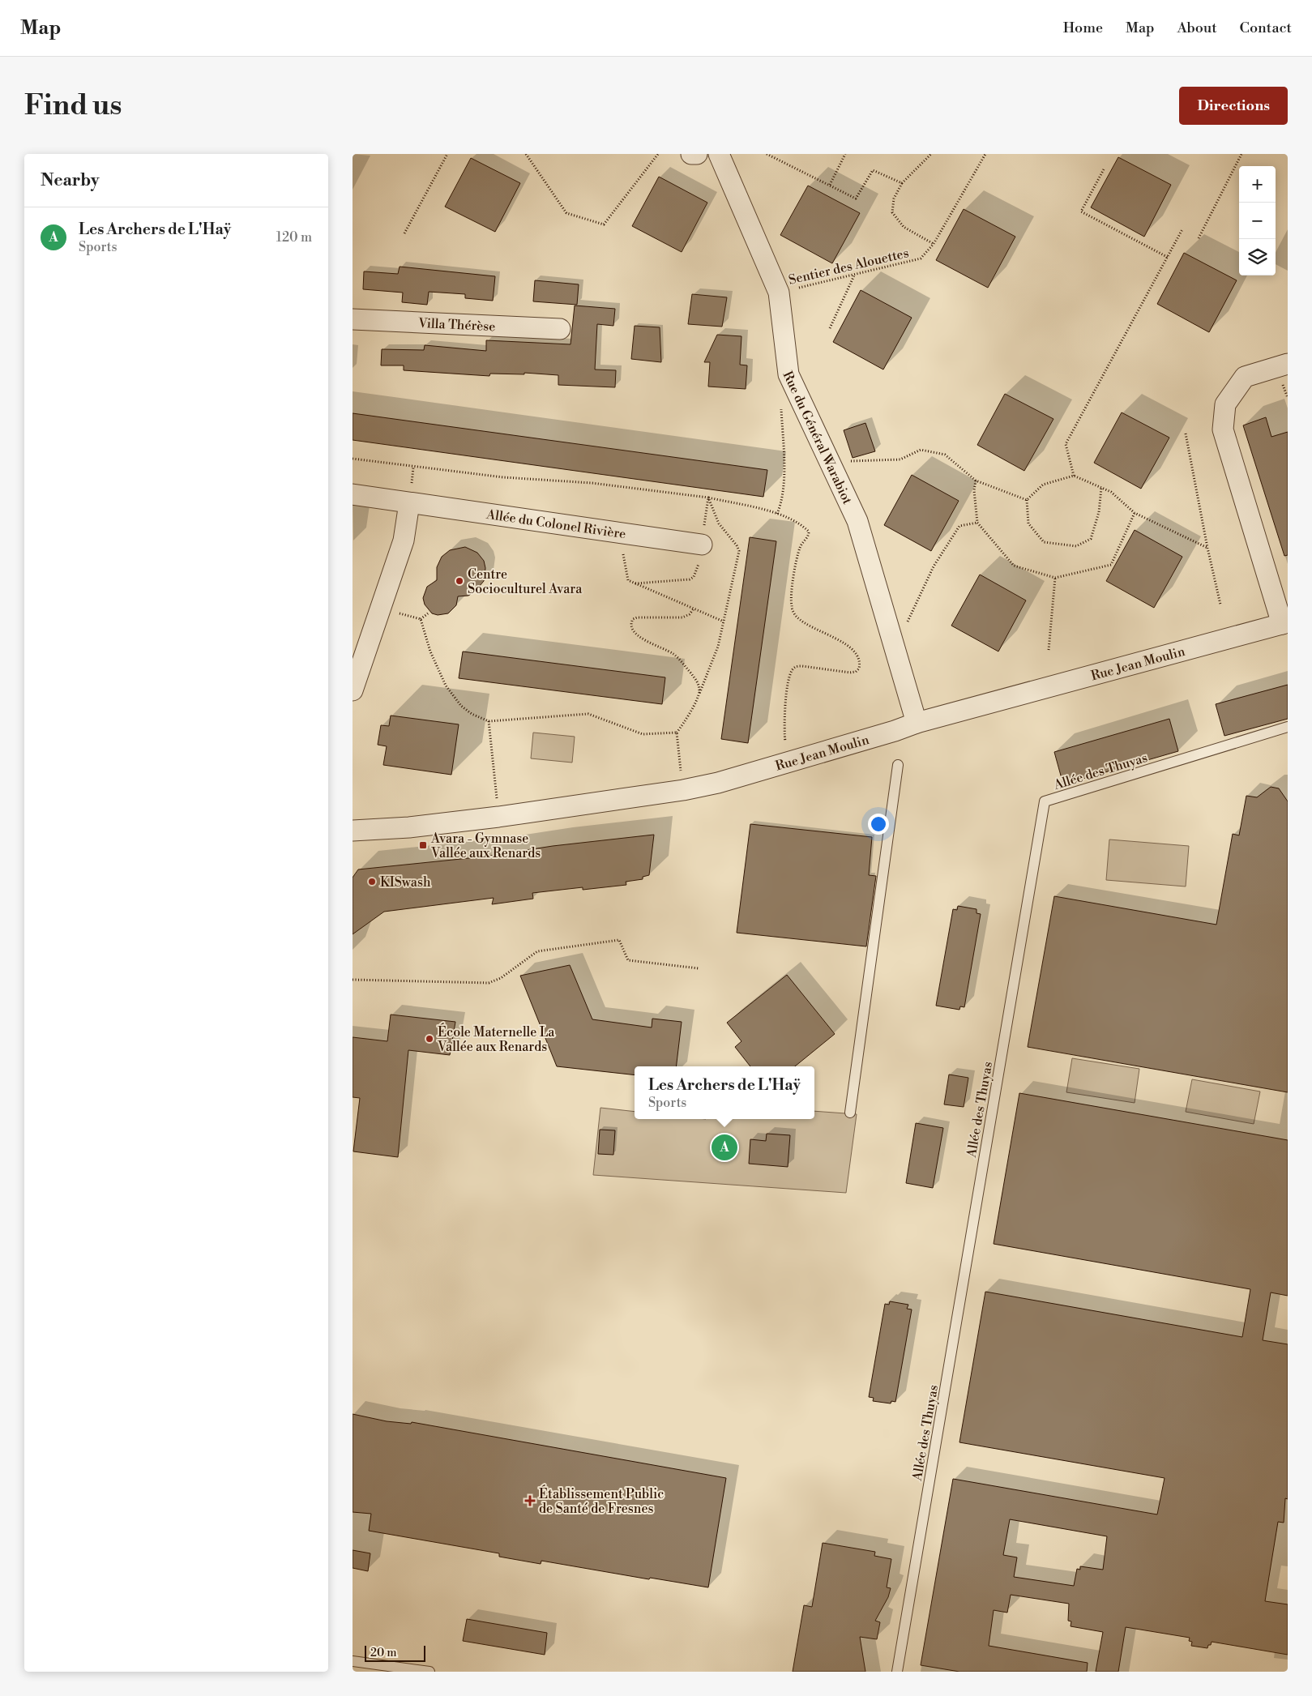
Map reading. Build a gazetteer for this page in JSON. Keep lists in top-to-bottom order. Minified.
{"streets":{"street":["Villa Thérèse","Rue du Général Warabiot","Allée du Colonel Rivière","Rue Jean Moulin"],"lane":["Allée des Thuyas"],"path":["Sentier des Alouettes"]},"crossings":[["Sentier des Alouettes","Rue du Général Warabiot"],["Rue du Général Warabiot","Rue Jean Moulin"]],"places":{"other":["Centre Socioculturel Avara","KISwash","École Maternelle La Vallée aux Renards"],"transit":["Avara - Gymnase Vallée aux Renards"],"health":["Établissement Public de Santé de Fresnes"]},"scale_bar":"20 m","page":{"header":"Map","nav":["Home","Map","About","Contact"],"buttons":"Directions","title":"Find us","heading":"Nearby","map_buttons":["+","−"],"list":[{"mark":"A","name":"Les Archers de L'Haÿ","note":"Sports","value":"120 m"}],"popup":["Les Archers de L'Haÿ","Sports"],"pins":"A","scale":"20 m"}}
